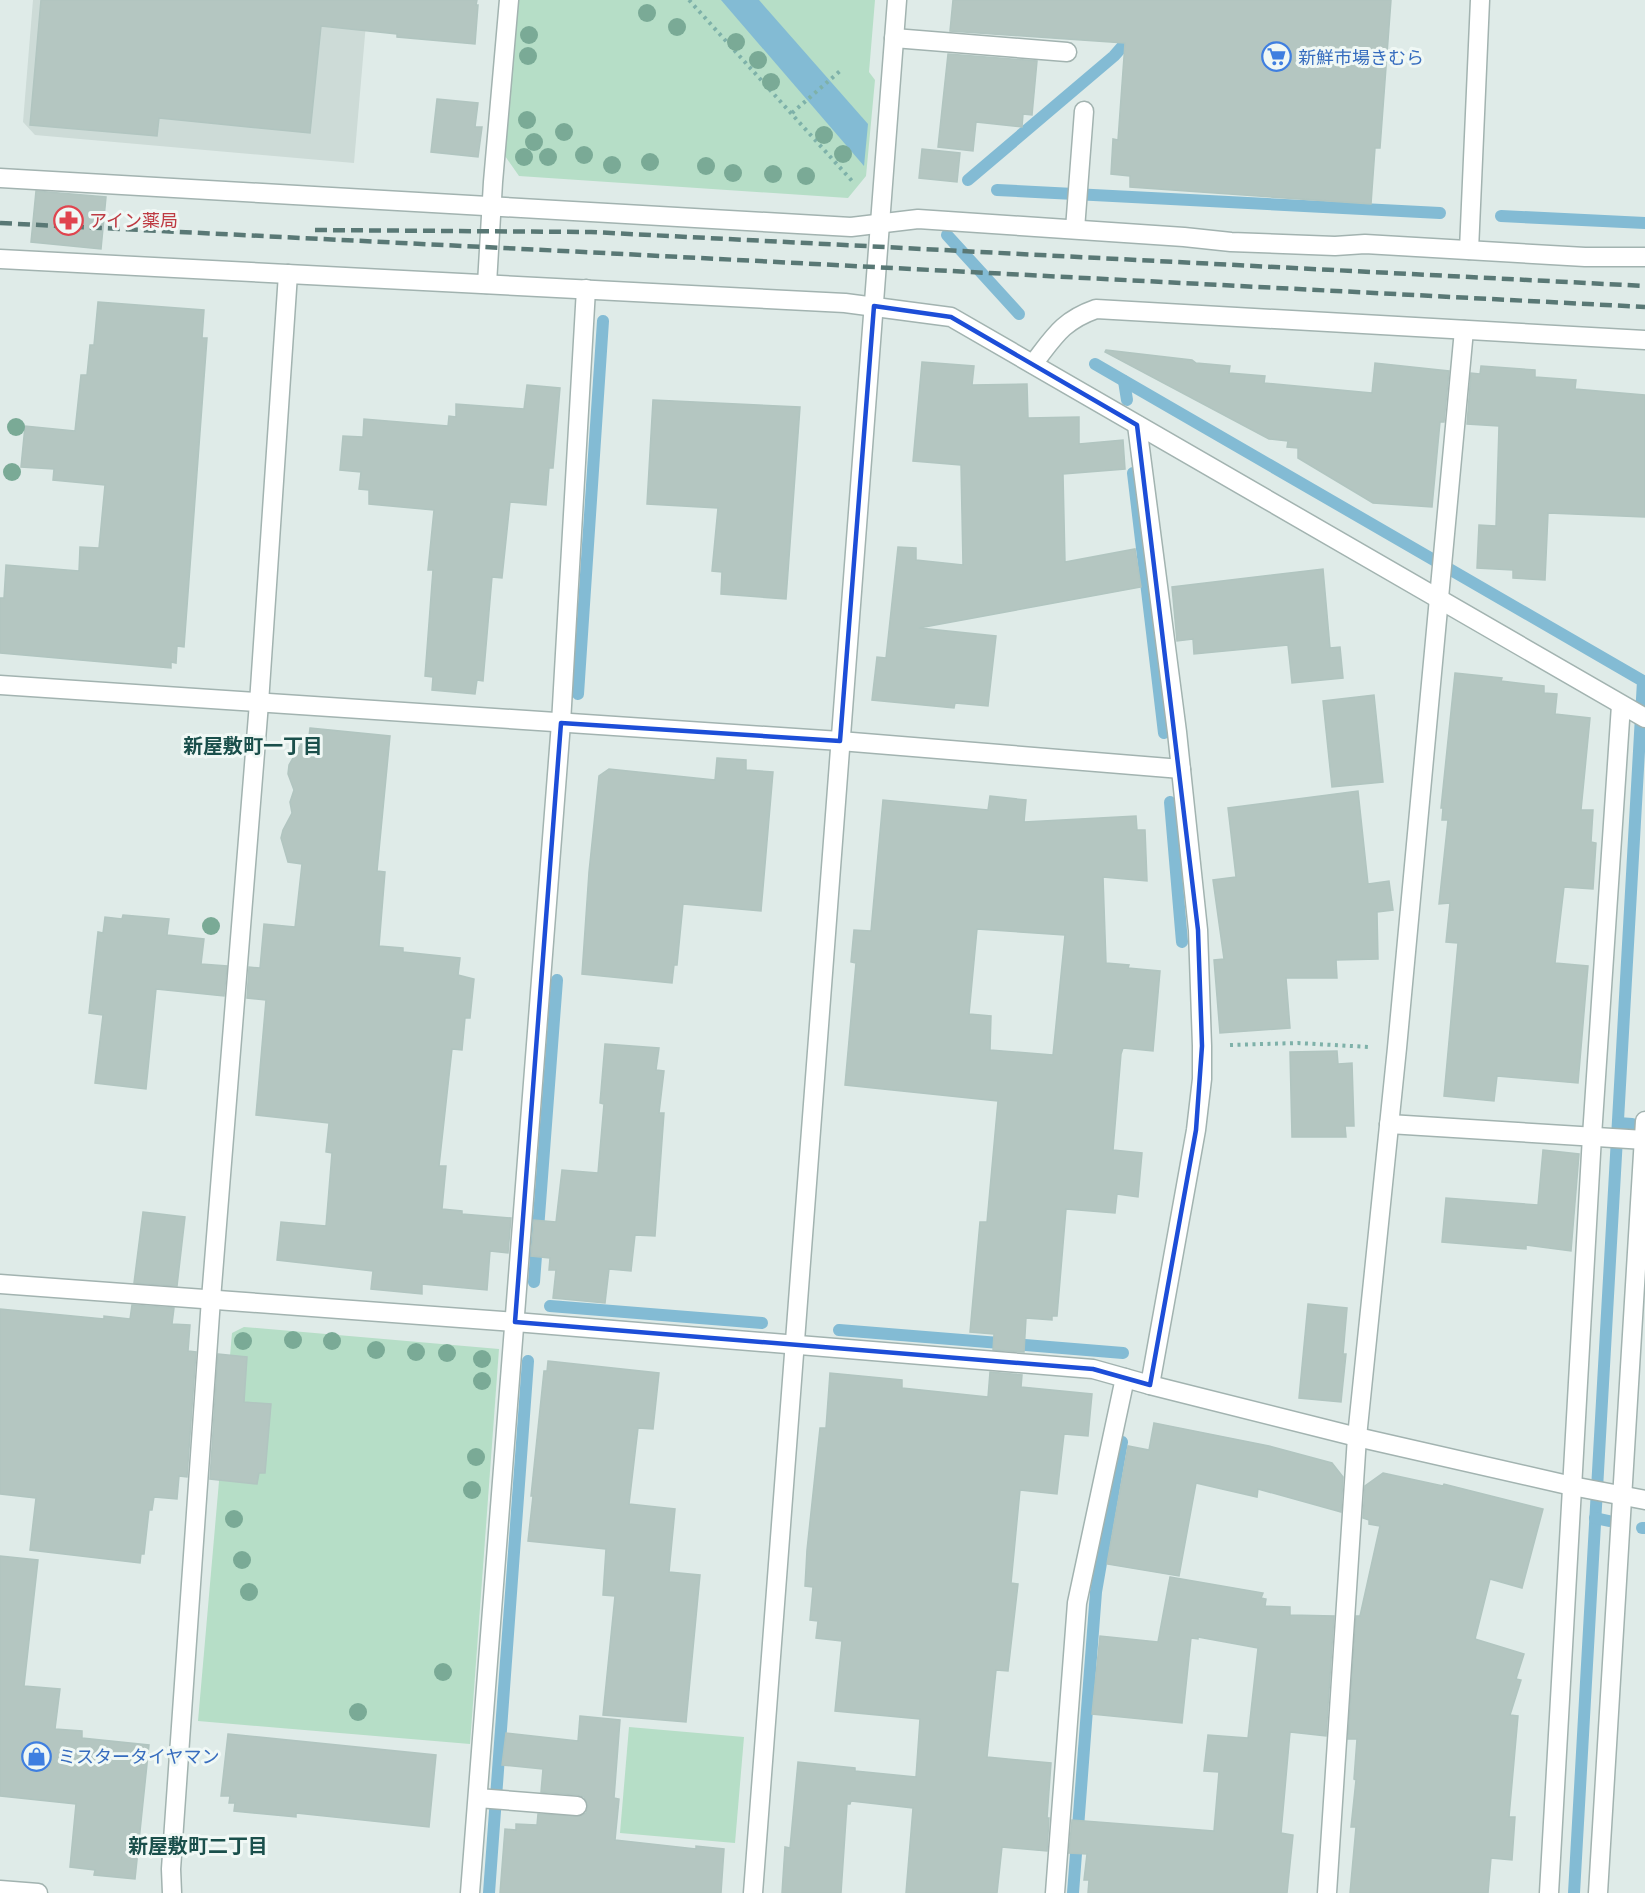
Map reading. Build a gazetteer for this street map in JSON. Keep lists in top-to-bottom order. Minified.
{"districts":["新屋敷町一丁目","新屋敷町二丁目"],"places":{"supermarket":["新鮮市場きむら"],"pharmacy":["アイン薬局"],"shop":["ミスタータイヤマン"]}}
